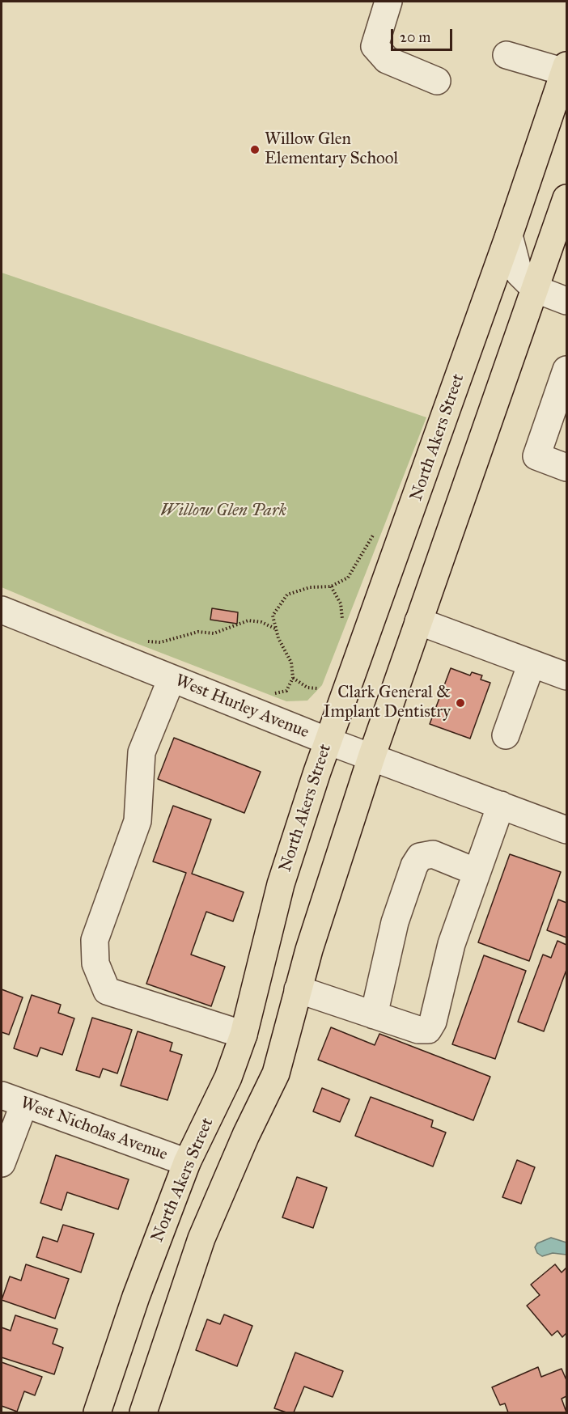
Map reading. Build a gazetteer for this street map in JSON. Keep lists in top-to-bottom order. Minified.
{"streets":{"main road":["North Akers Street"],"street":["West Hurley Avenue","West Nicholas Avenue"]},"crossings":[["North Akers Street","West Hurley Avenue"],["North Akers Street","West Nicholas Avenue"]],"parks":["Willow Glen Park"],"places":["Willow Glen Elementary School","Clark General & Implant Dentistry"],"scale_bar":"20 m"}
